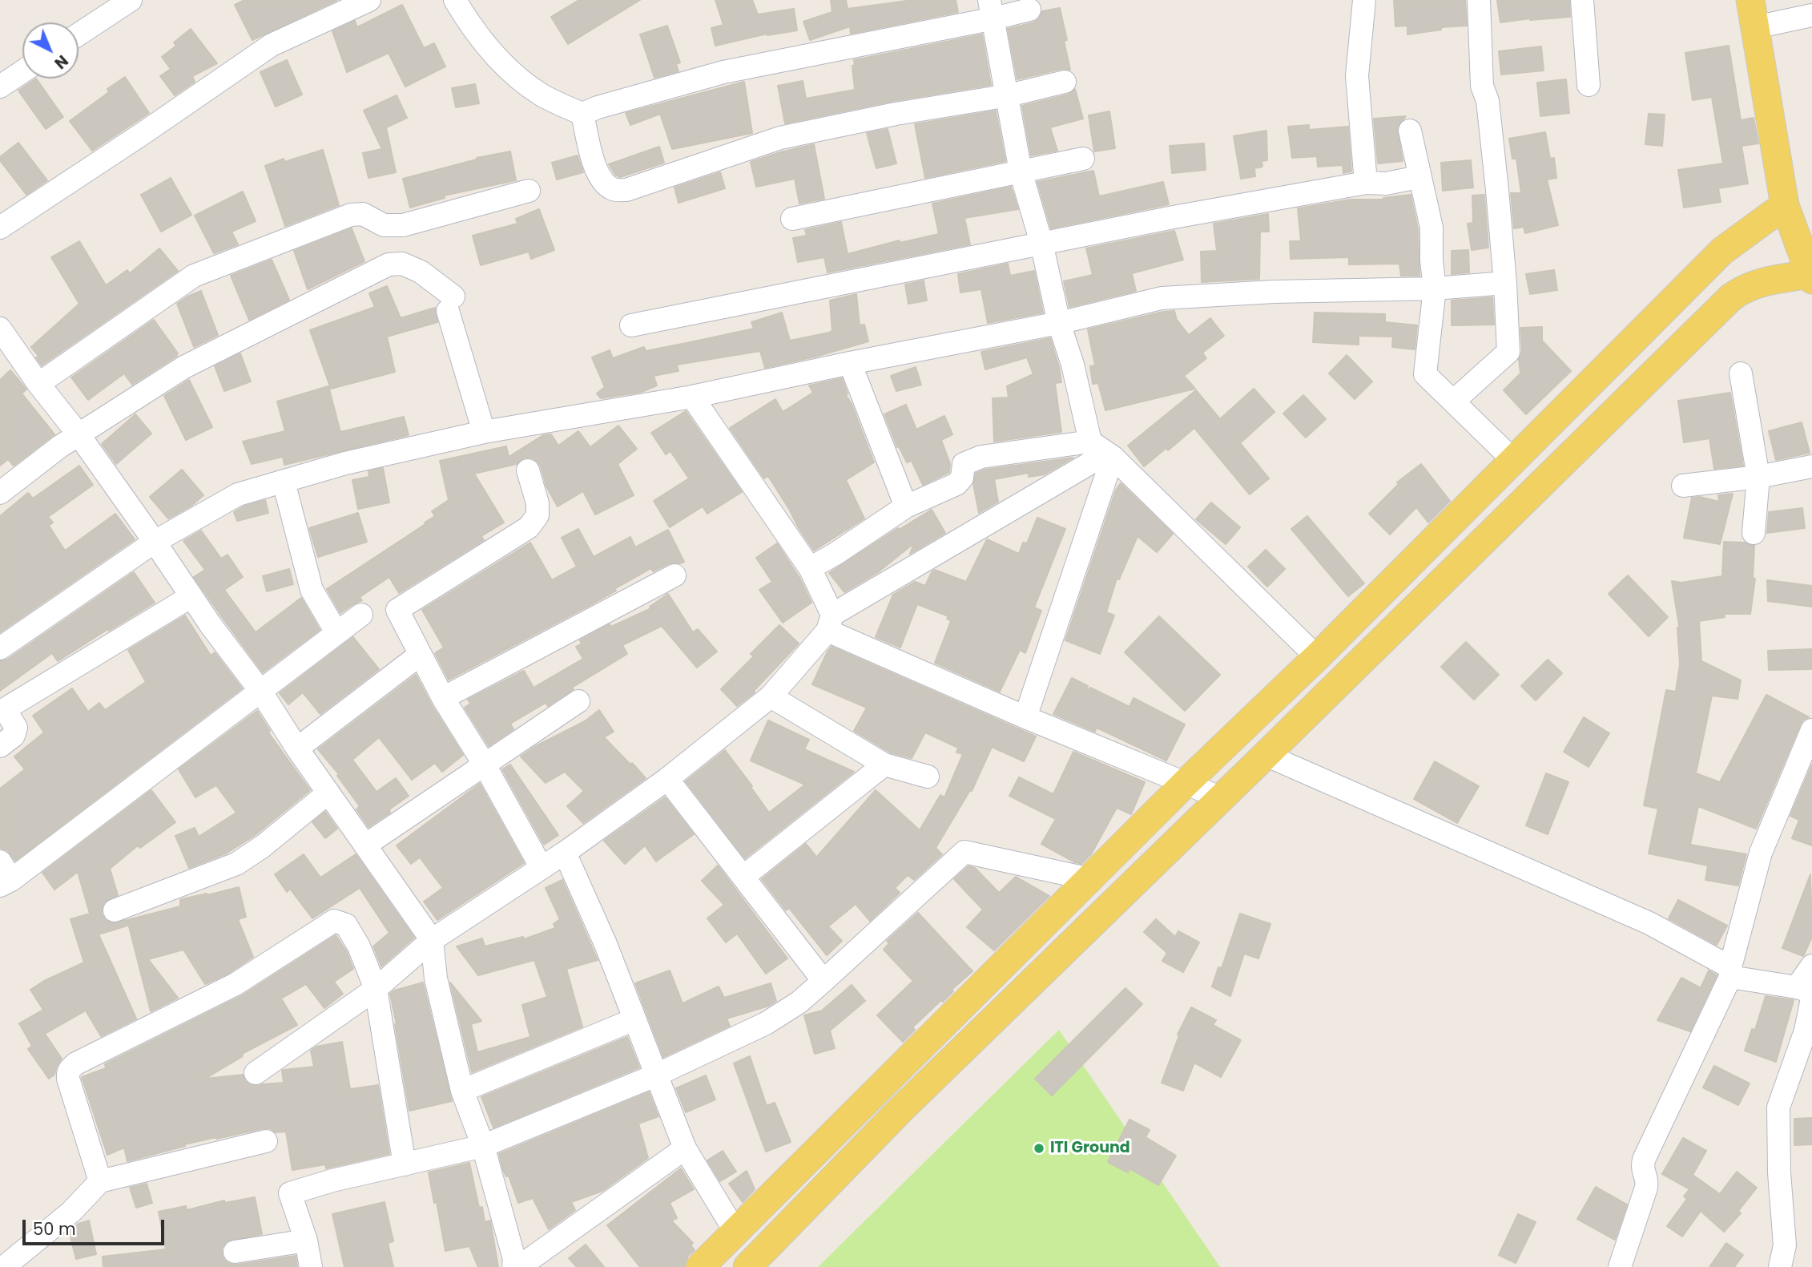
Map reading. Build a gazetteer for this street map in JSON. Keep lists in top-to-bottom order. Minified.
{"places":["ITI Ground"],"scale_bar":"50 m","north":"bottom right"}
